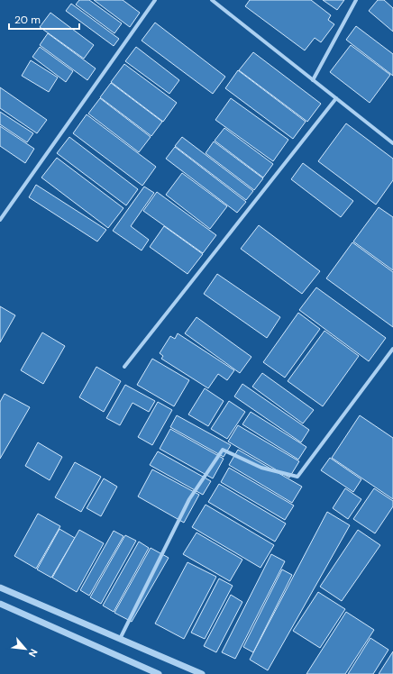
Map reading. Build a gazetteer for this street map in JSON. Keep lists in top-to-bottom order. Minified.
{"scale_bar":"20 m","north":"bottom right"}
